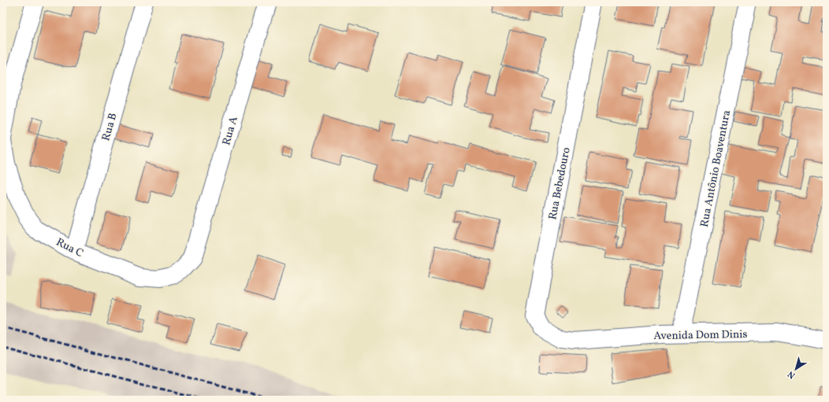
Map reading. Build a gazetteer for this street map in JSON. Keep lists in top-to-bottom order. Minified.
{"streets":{"street":["Rua B","Rua A","Rua Antônio Boaventura","Rua Bebedouro","Rua C","Avenida Dom Dinis"]},"crossings":[["Rua B","Rua C"],["Rua A","Rua C"],["Rua Antônio Boaventura","Avenida Dom Dinis"],["Rua Bebedouro","Avenida Dom Dinis"]],"north":"bottom left"}
